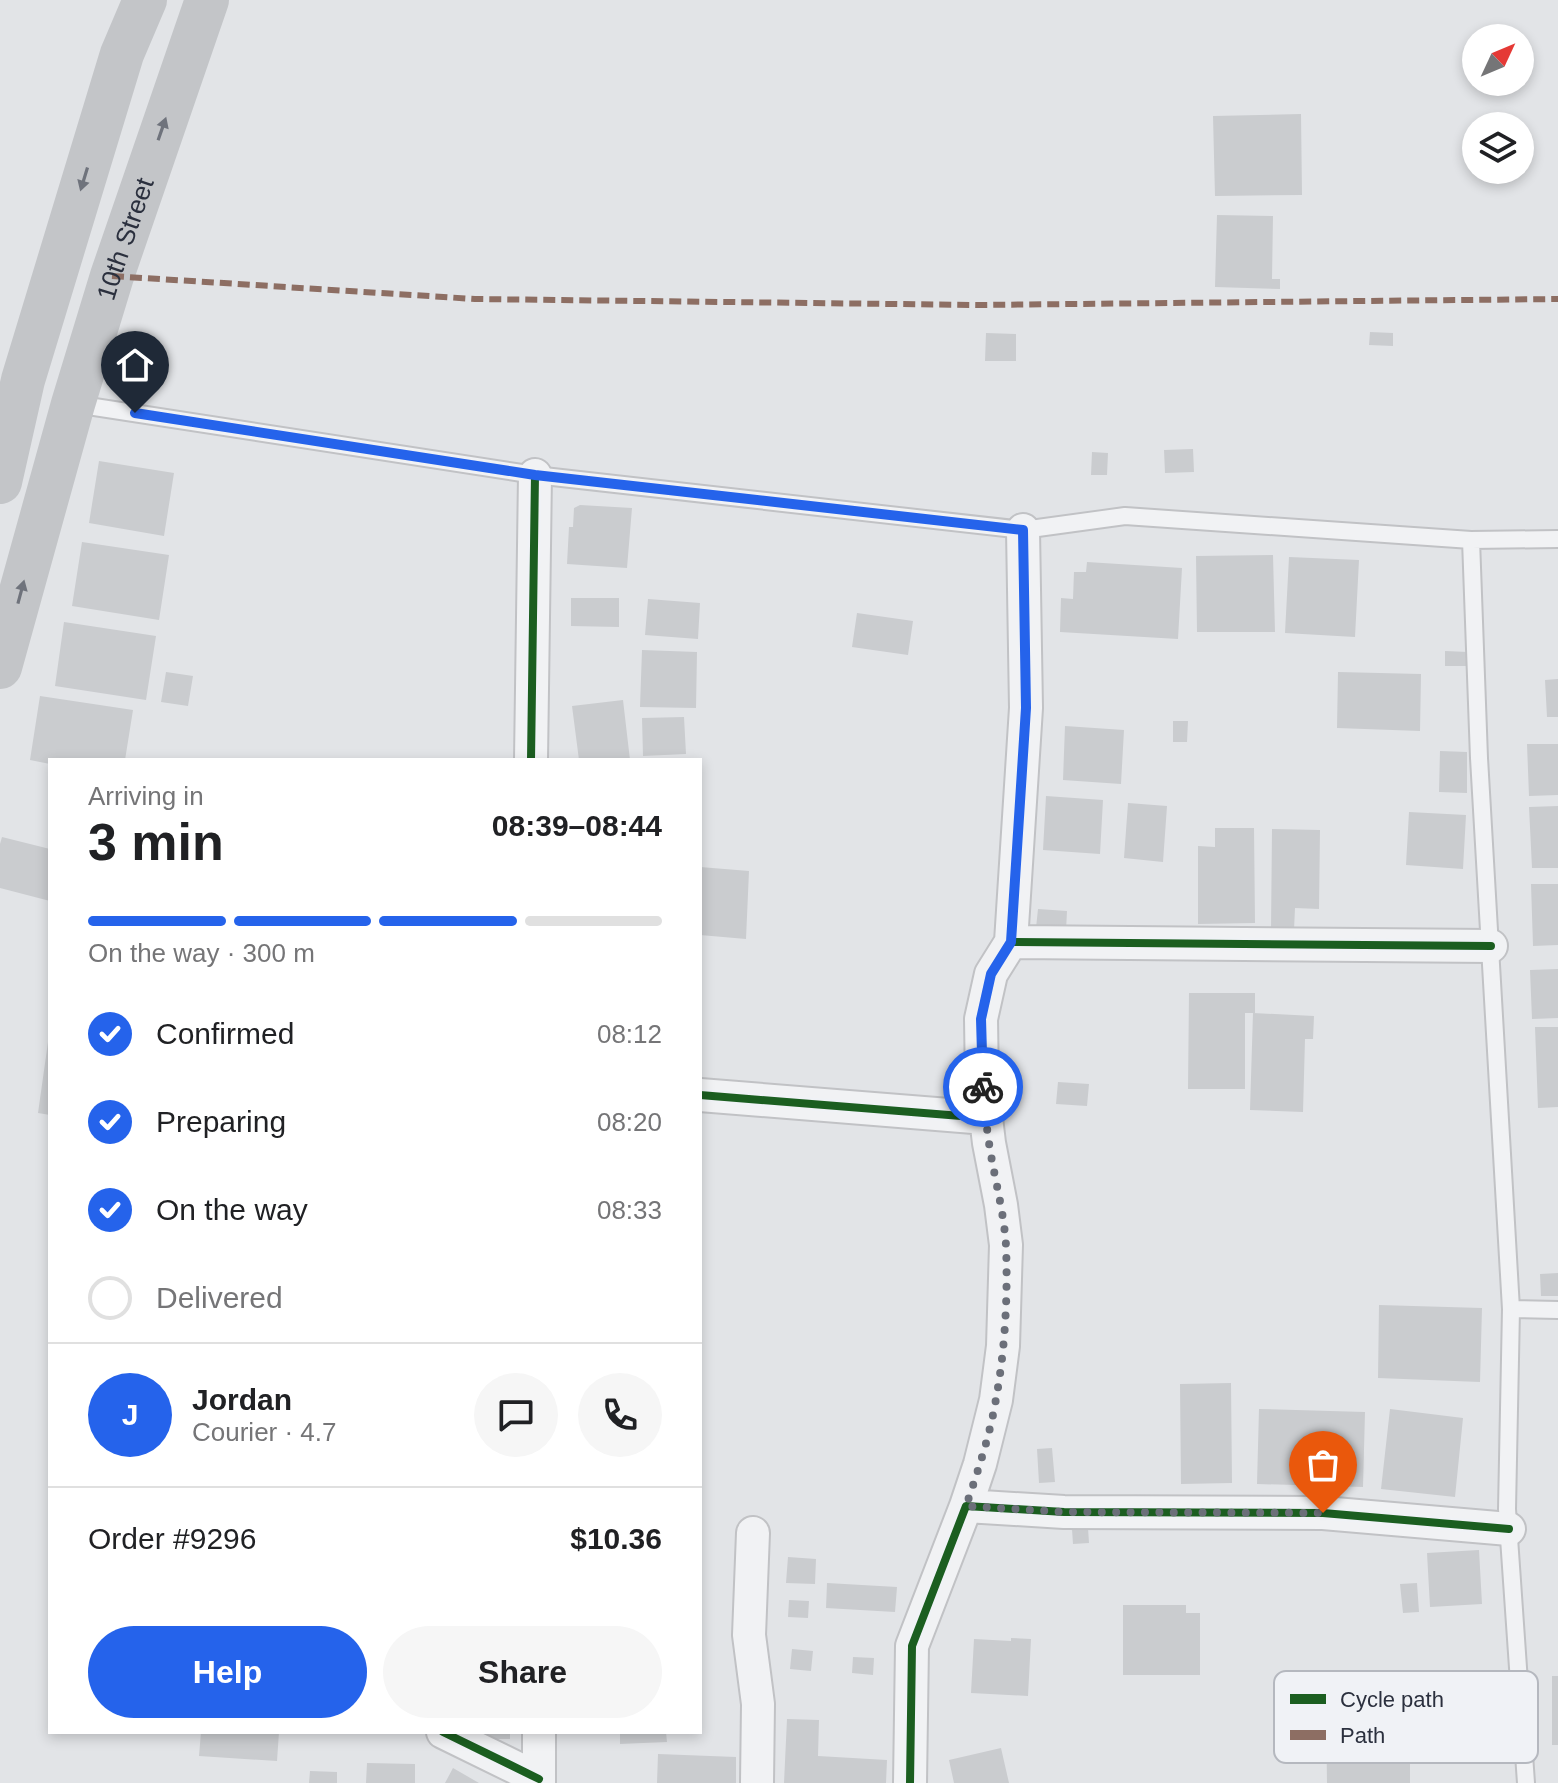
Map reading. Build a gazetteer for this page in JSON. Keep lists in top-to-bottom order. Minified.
{"streets":{"main road":["10th Street"]},"legend":["Cycle path","Path"],"north":"top right","page":{"heading":["3 min","Arriving in","08:39–08:44"],"panel":["Jordan","Courier · 4.7","Order #9296","$10.36"],"bar":"On the way · 300 m","list":[["Confirmed","08:12"],["Preparing","08:20"],["On the way","08:33"],"Delivered"],"round":"J","buttons":["Help","Share"]}}
